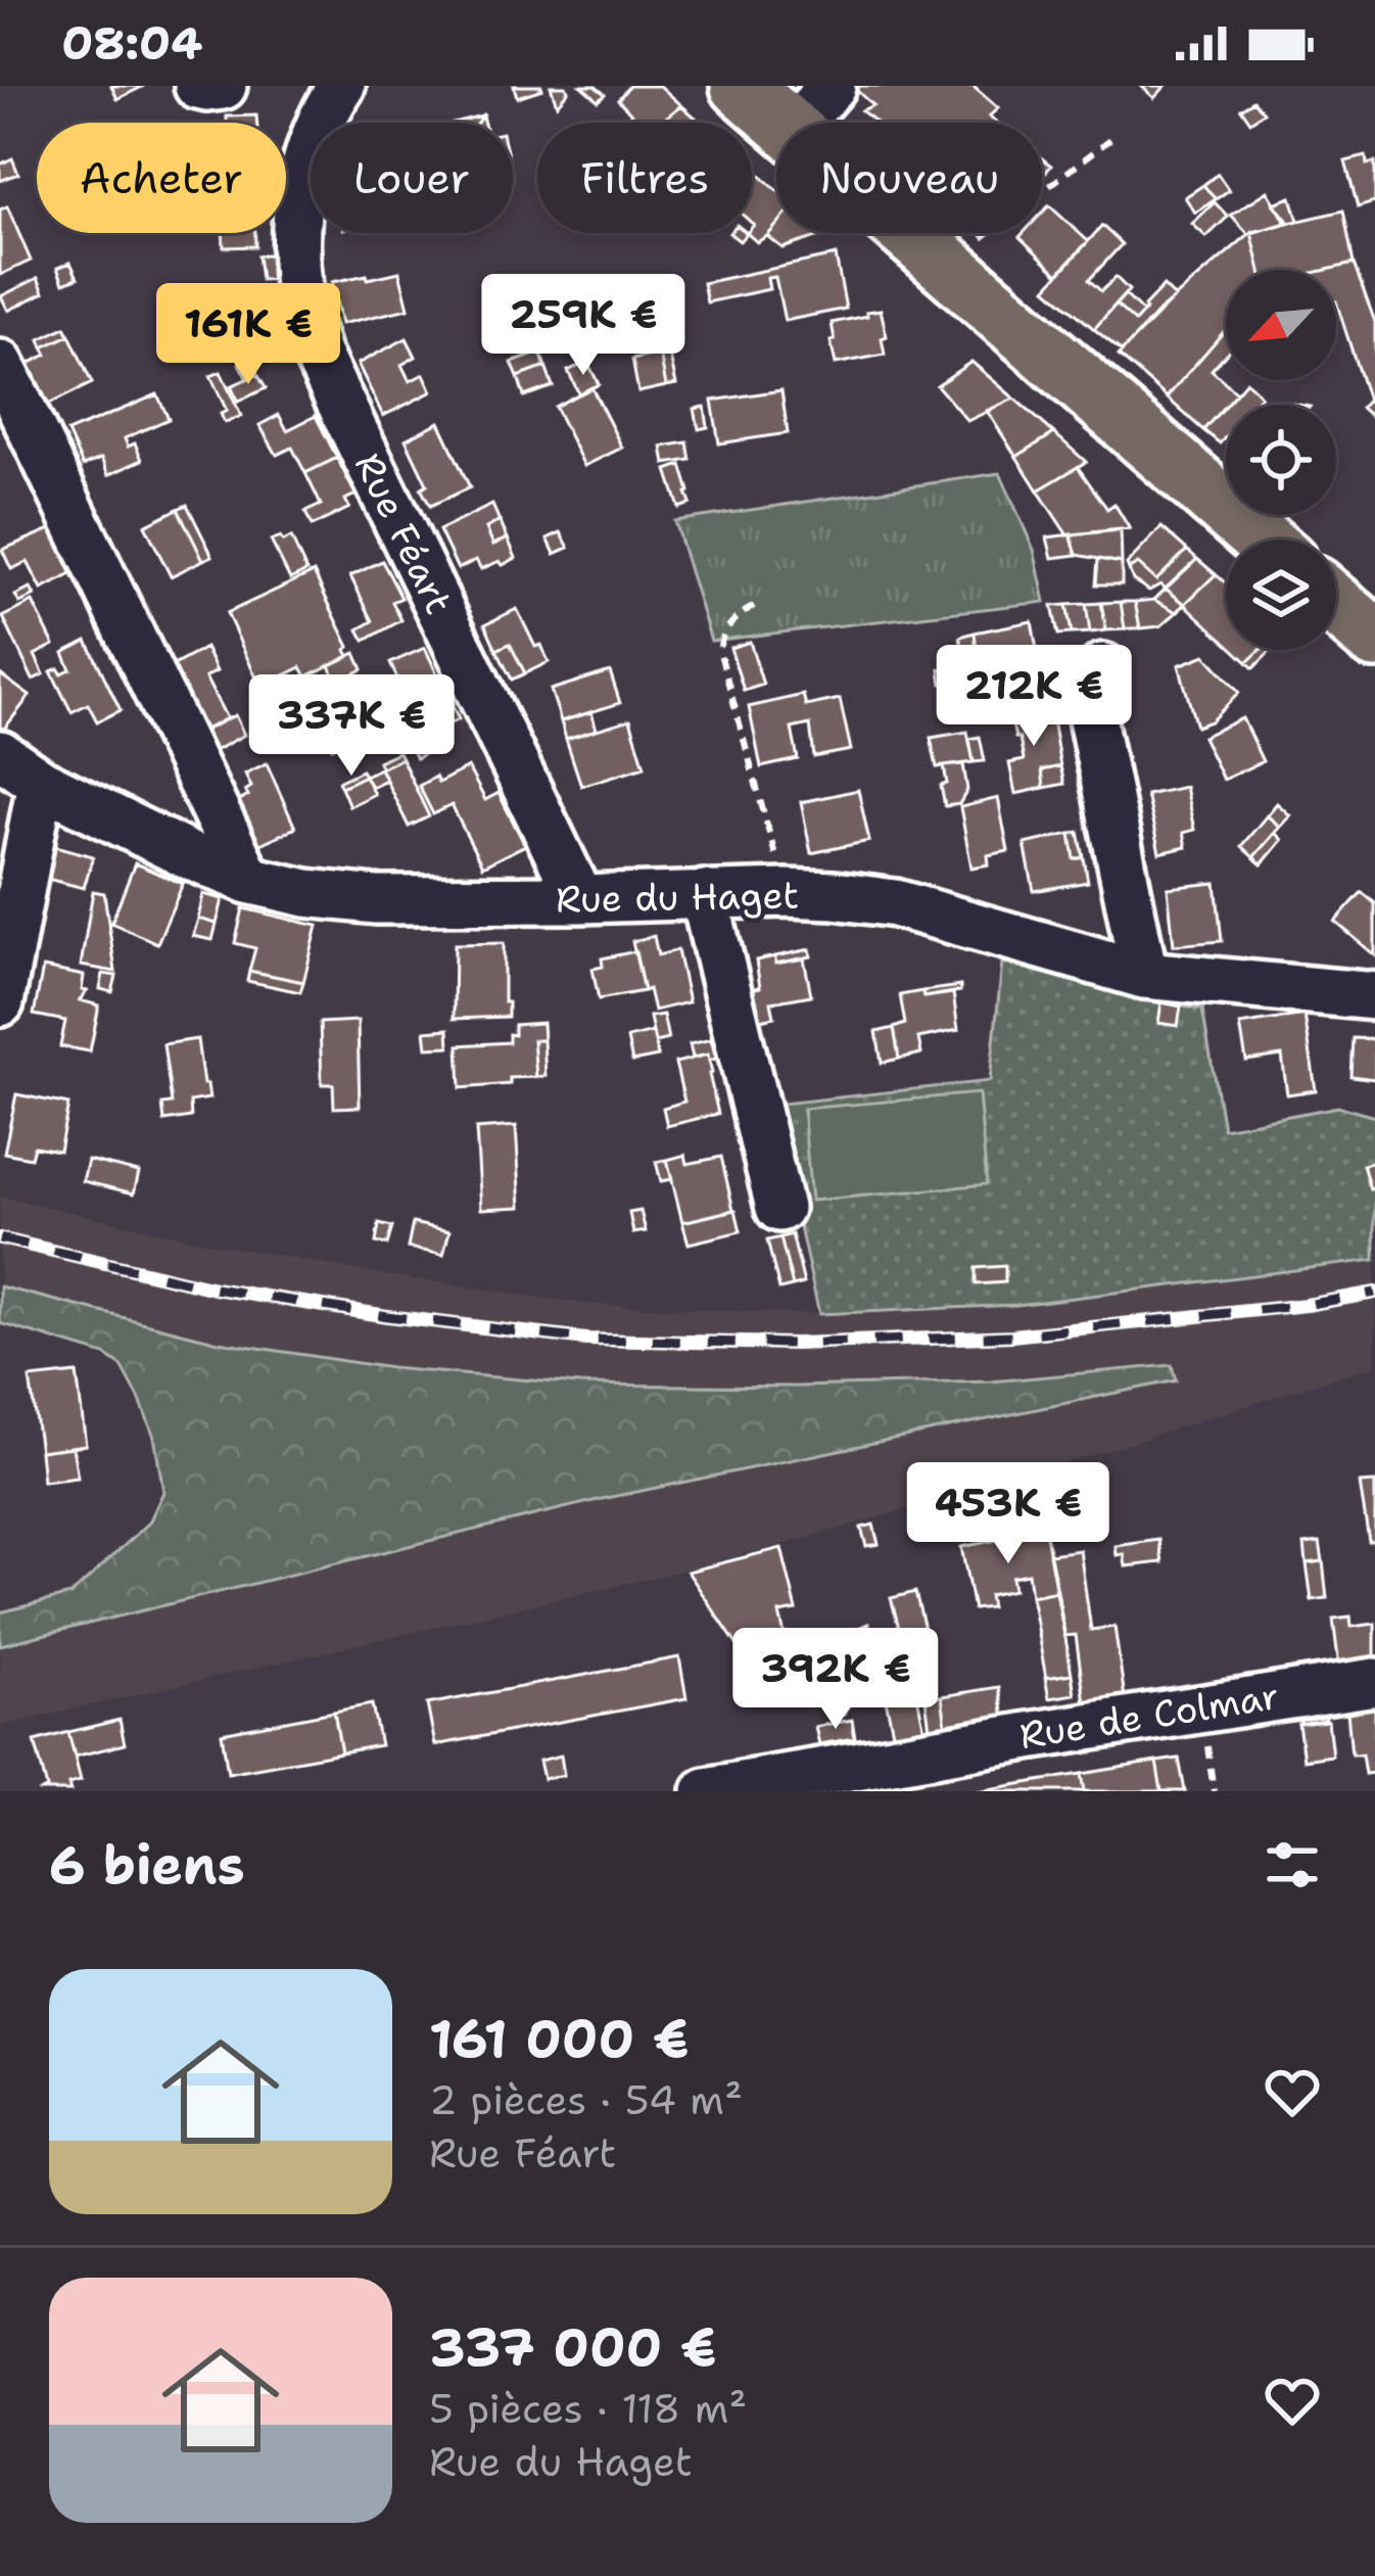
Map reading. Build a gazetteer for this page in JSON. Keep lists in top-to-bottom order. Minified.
{"streets":{"street":["Rue Féart","Rue du Haget","Rue de Colmar"]},"crossings":[["Rue Féart","Rue du Haget"]],"north":"bottom left","page":{"status":"08:04","chip":["Acheter","Louer","Filtres","Nouveau"],"price":["259K €","161K €","212K €","337K €","453K €","392K €"],"heading":"6 biens","list":[{"name":"161 000 €","note":"2 pièces · 54 m² · Rue Féart"},{"name":"337 000 €","note":"5 pièces · 118 m² · Rue du Haget"}]}}
